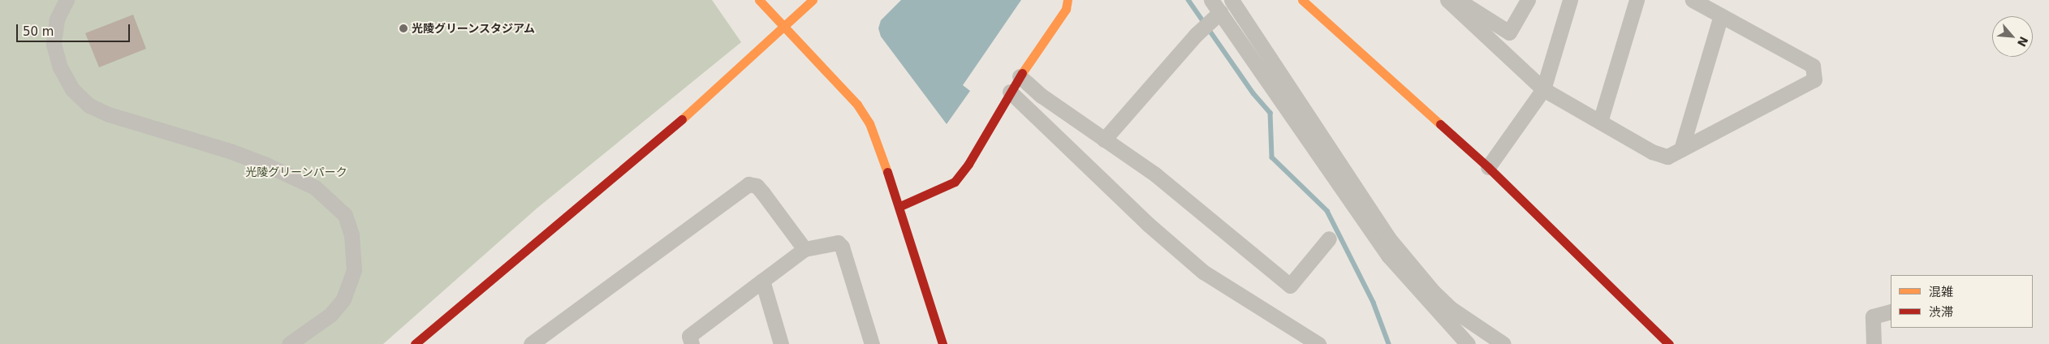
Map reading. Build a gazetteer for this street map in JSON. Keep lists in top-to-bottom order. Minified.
{"parks":["光陵グリーンパーク"],"places":["光陵グリーンスタジアム"],"legend":["混雑","渋滞"],"scale_bar":"50 m","north":"bottom right"}
